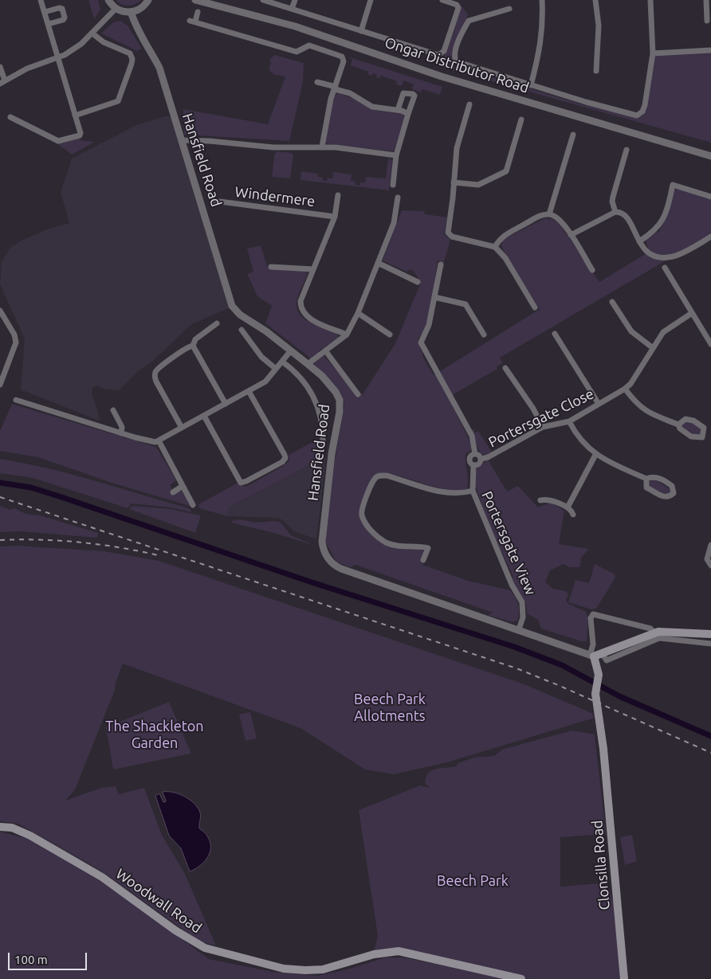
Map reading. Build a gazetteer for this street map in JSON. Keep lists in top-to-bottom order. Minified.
{"streets":{"main road":["Clonsilla Road","Woodwall Road"],"street":["Ongar Distributor Road","Hansfield Road","Windermere","Portersgate Close","Portersgate View"]},"crossings":[["Hansfield Road","Portersgate View"],["Hansfield Road","Clonsilla Road"],["Portersgate Close","Portersgate View"]],"parks":["Beech Park Allotments","The Shackleton Garden","Beech Park"],"scale_bar":"100 m"}
